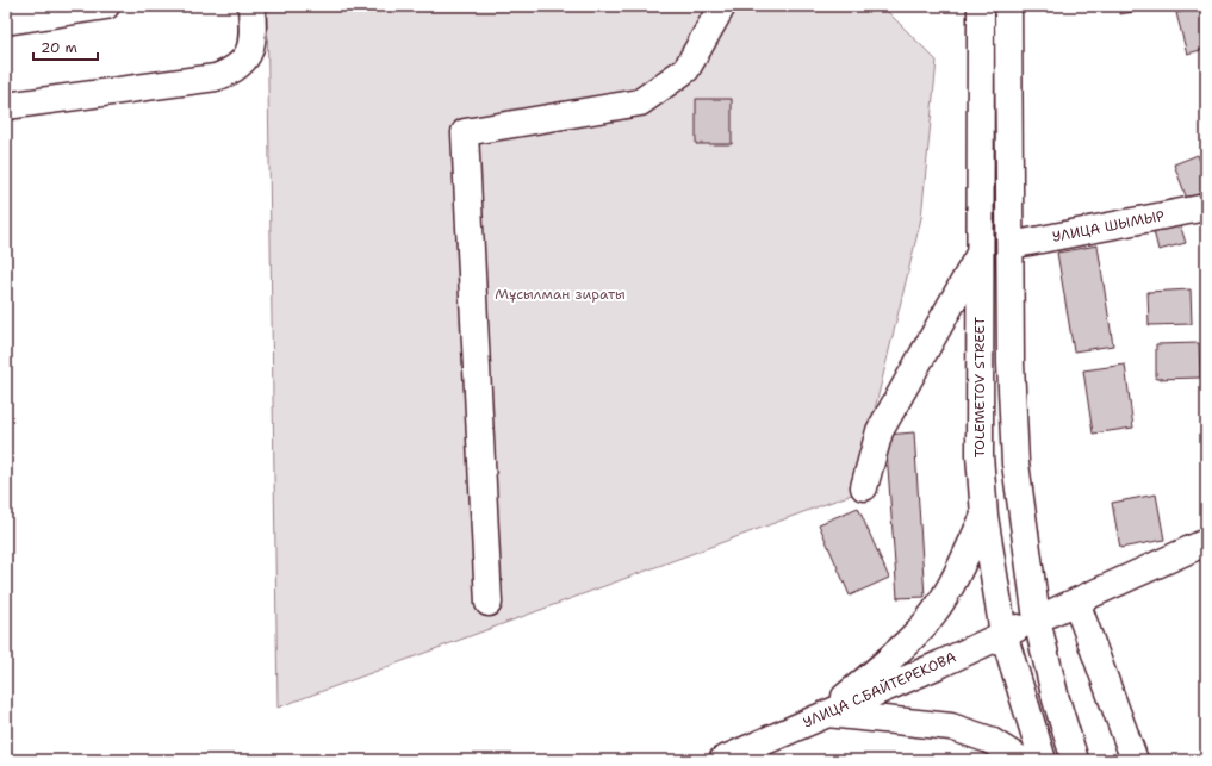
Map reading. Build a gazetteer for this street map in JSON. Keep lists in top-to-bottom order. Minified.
{"streets":{"main road":["УЛИЦА ШЫМЫР","TOLEMETOV STREET","УЛИЦА С.БАЙТЕРЕКОВА"]},"crossings":[["TOLEMETOV STREET","УЛИЦА С.БАЙТЕРЕКОВА"]],"parks":["Мұсылман зираты"],"scale_bar":"20 m"}
